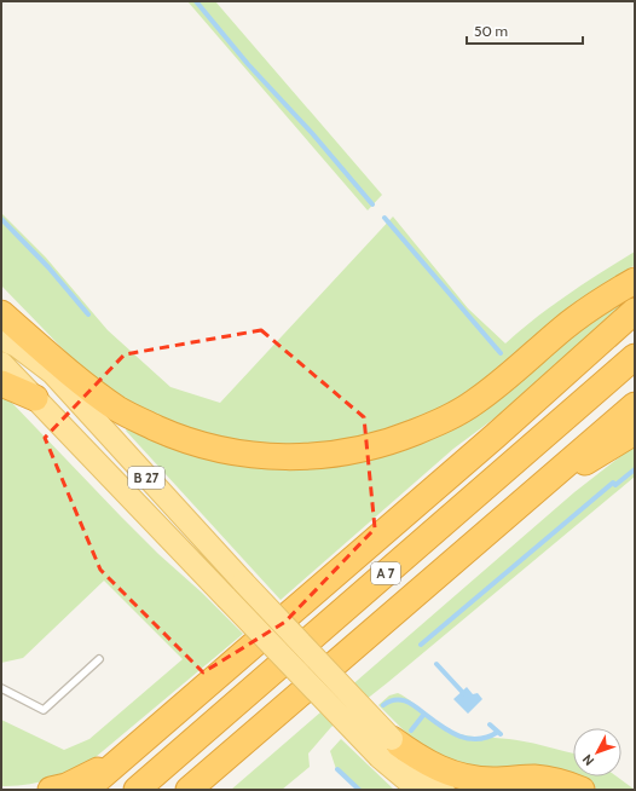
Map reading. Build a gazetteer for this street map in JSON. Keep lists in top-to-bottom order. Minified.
{"streets":{"highway":["A 7"],"main road":["B 27"]},"scale_bar":"50 m","north":"bottom left"}
